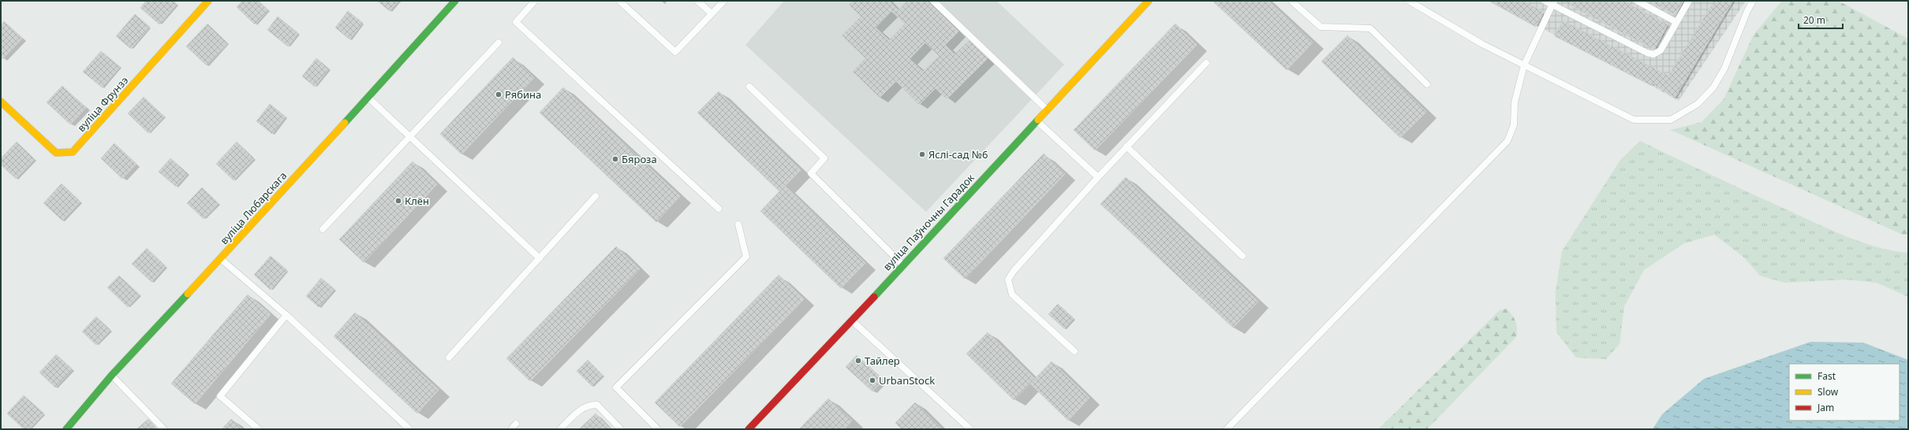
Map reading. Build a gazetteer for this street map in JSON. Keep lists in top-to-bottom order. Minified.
{"streets":{"street":["вуліца Фрунзэ","вуліца Любарскага","вуліца Паўночны Гарадок"]},"places":["Рябина","Яслі-сад №6","Бяроза","Клён","Тайлер","UrbanStock"],"legend":["Fast","Slow","Jam"],"scale_bar":"20 m"}
